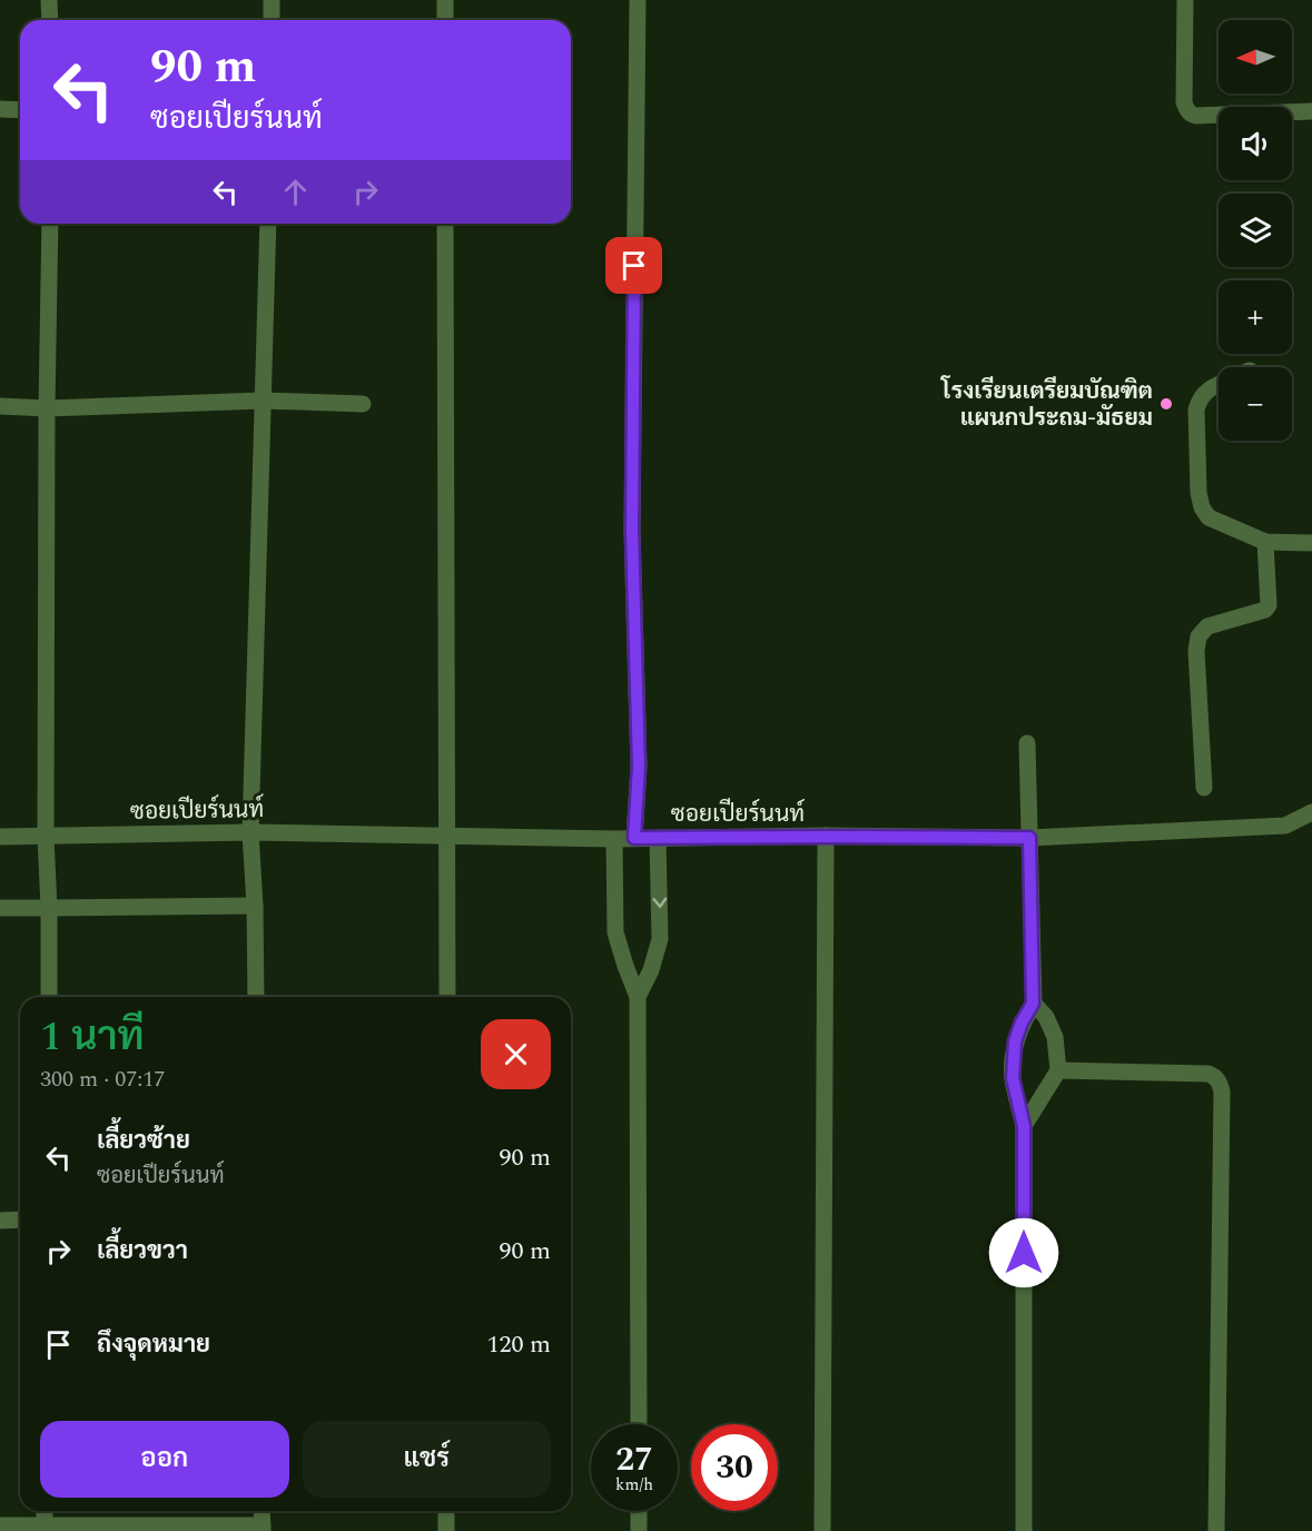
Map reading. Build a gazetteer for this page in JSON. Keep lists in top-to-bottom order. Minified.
{"streets":{"street":["ซอยเปียร์นนท์"]},"places":["โรงเรียนเตรียมบัณฑิต แผนกประถม-มัธยม"],"north":"left","page":{"map_buttons":["+","−"],"turn":["90 m","ซอยเปียร์นนท์"],"heading":["1 นาที","300 m · 07:17"],"list":[{"name":"เลี้ยวซ้าย","note":"ซอยเปียร์นนท์","value":"90 m"},{"name":"เลี้ยวขวา","value":"90 m"},{"name":"ถึงจุดหมาย","value":"120 m"}],"buttons":["ออก","แชร์"],"speed":"27 km/h","limit":"30"}}
